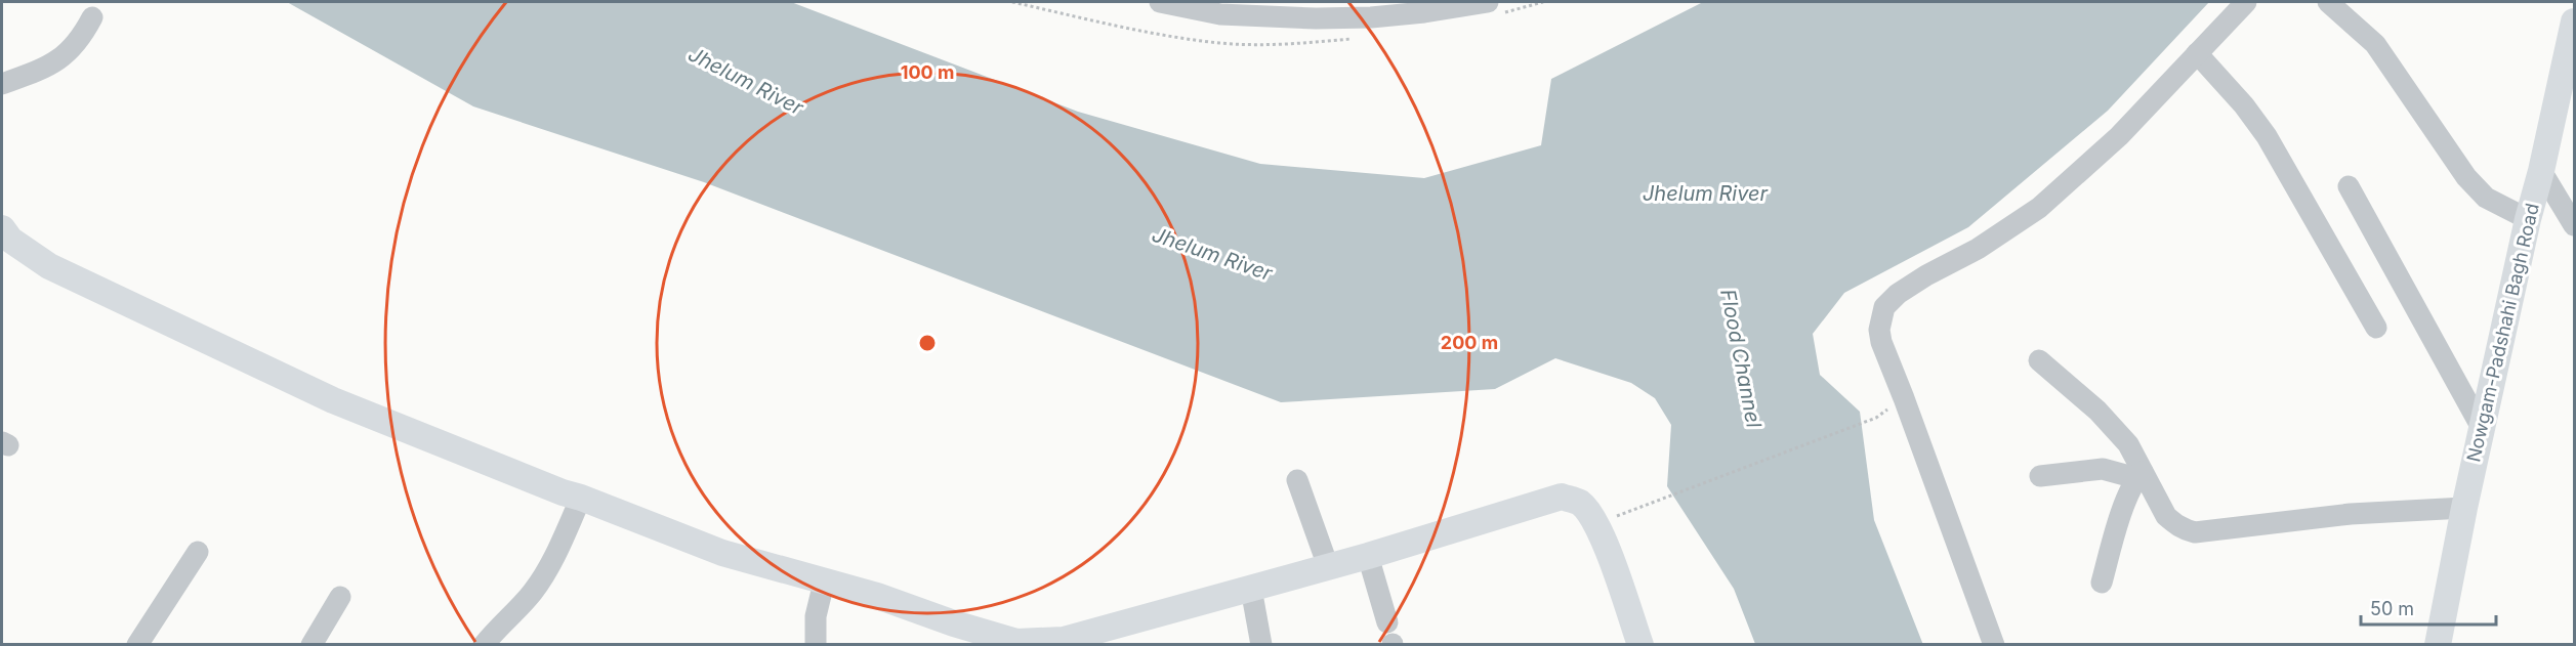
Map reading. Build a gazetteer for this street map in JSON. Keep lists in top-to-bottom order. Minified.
{"streets":{"main road":["Nowgam-Padshahi Bagh Road"]},"water":["Jhelum River","Flood Channel"],"scale_bar":"50 m","rings":["100 m","200 m"]}
